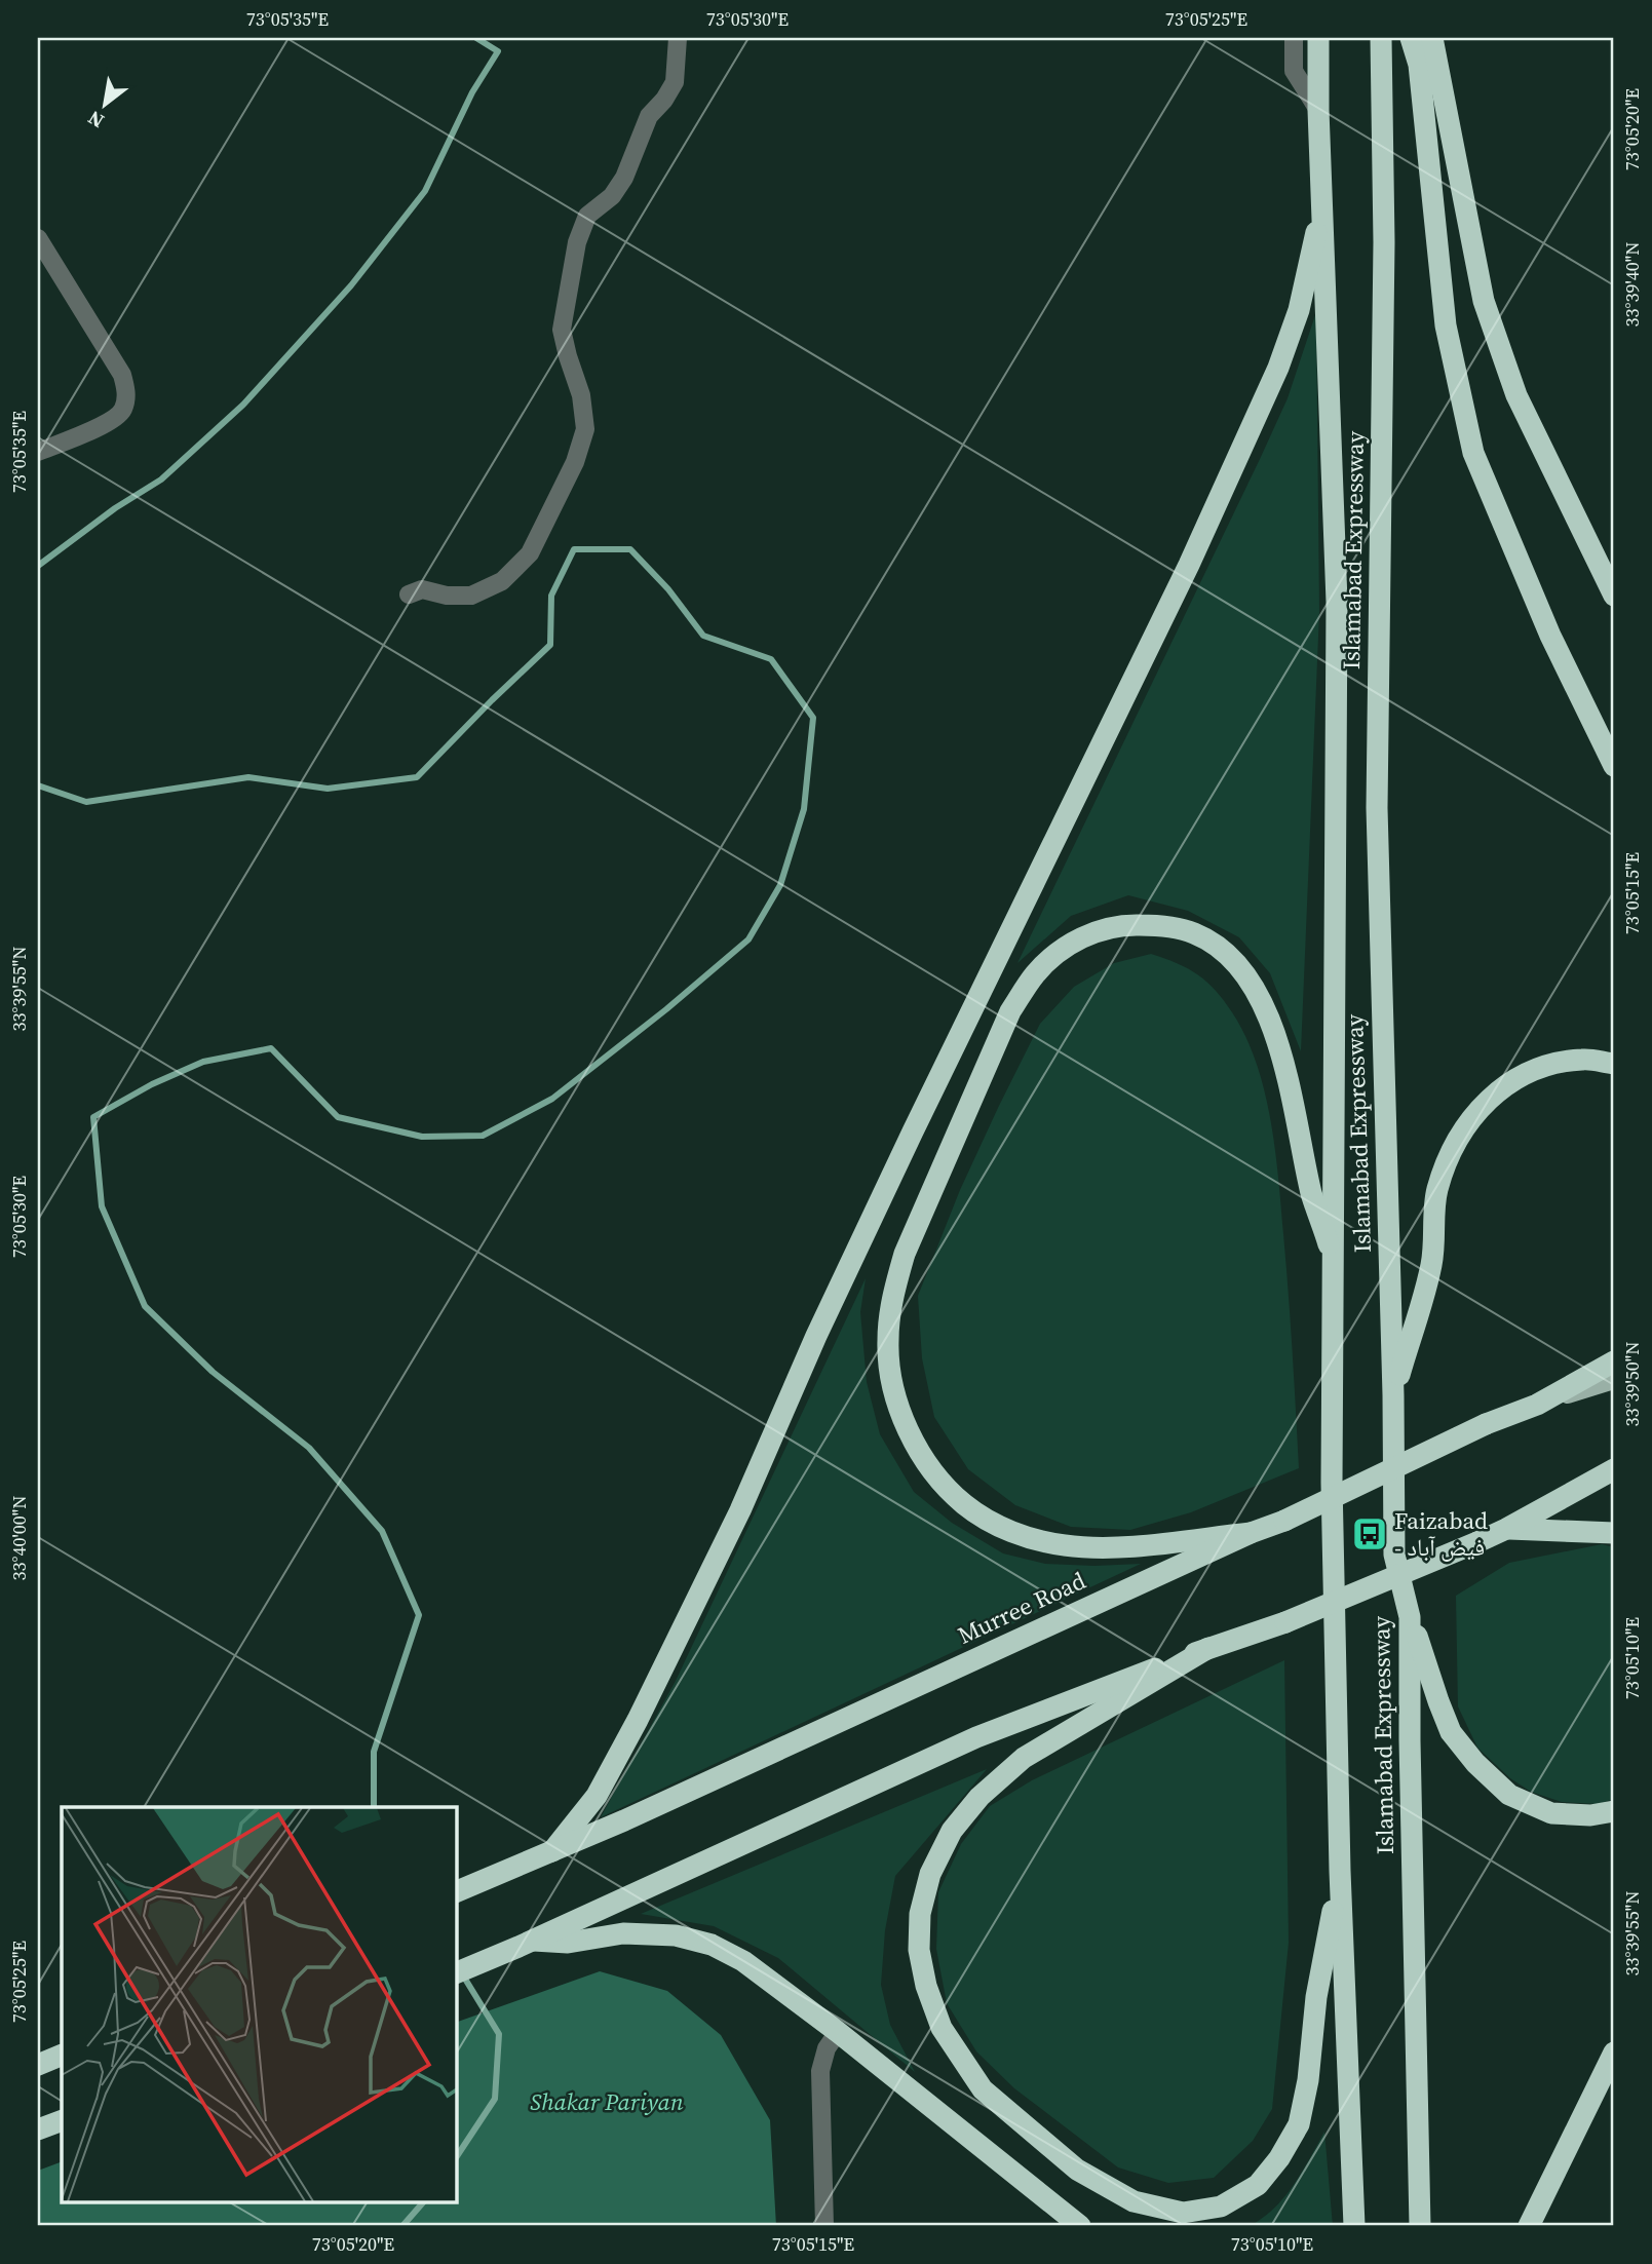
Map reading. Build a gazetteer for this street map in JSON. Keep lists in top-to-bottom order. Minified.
{"streets":{"highway":["Islamabad Expressway","Murree Road"]},"parks":["Shakar Pariyan"],"places":{"bus stop":["Faizabad - فیض آباد"]},"north":"bottom left","coordinates":["73°05'35\"E","73°05'30\"E","73°05'25\"E","73°05'20\"E","33°39'40\"N","73°05'15\"E","33°39'55\"N","33°39'50\"N","33°40'00\"N","73°05'10\"E"]}
